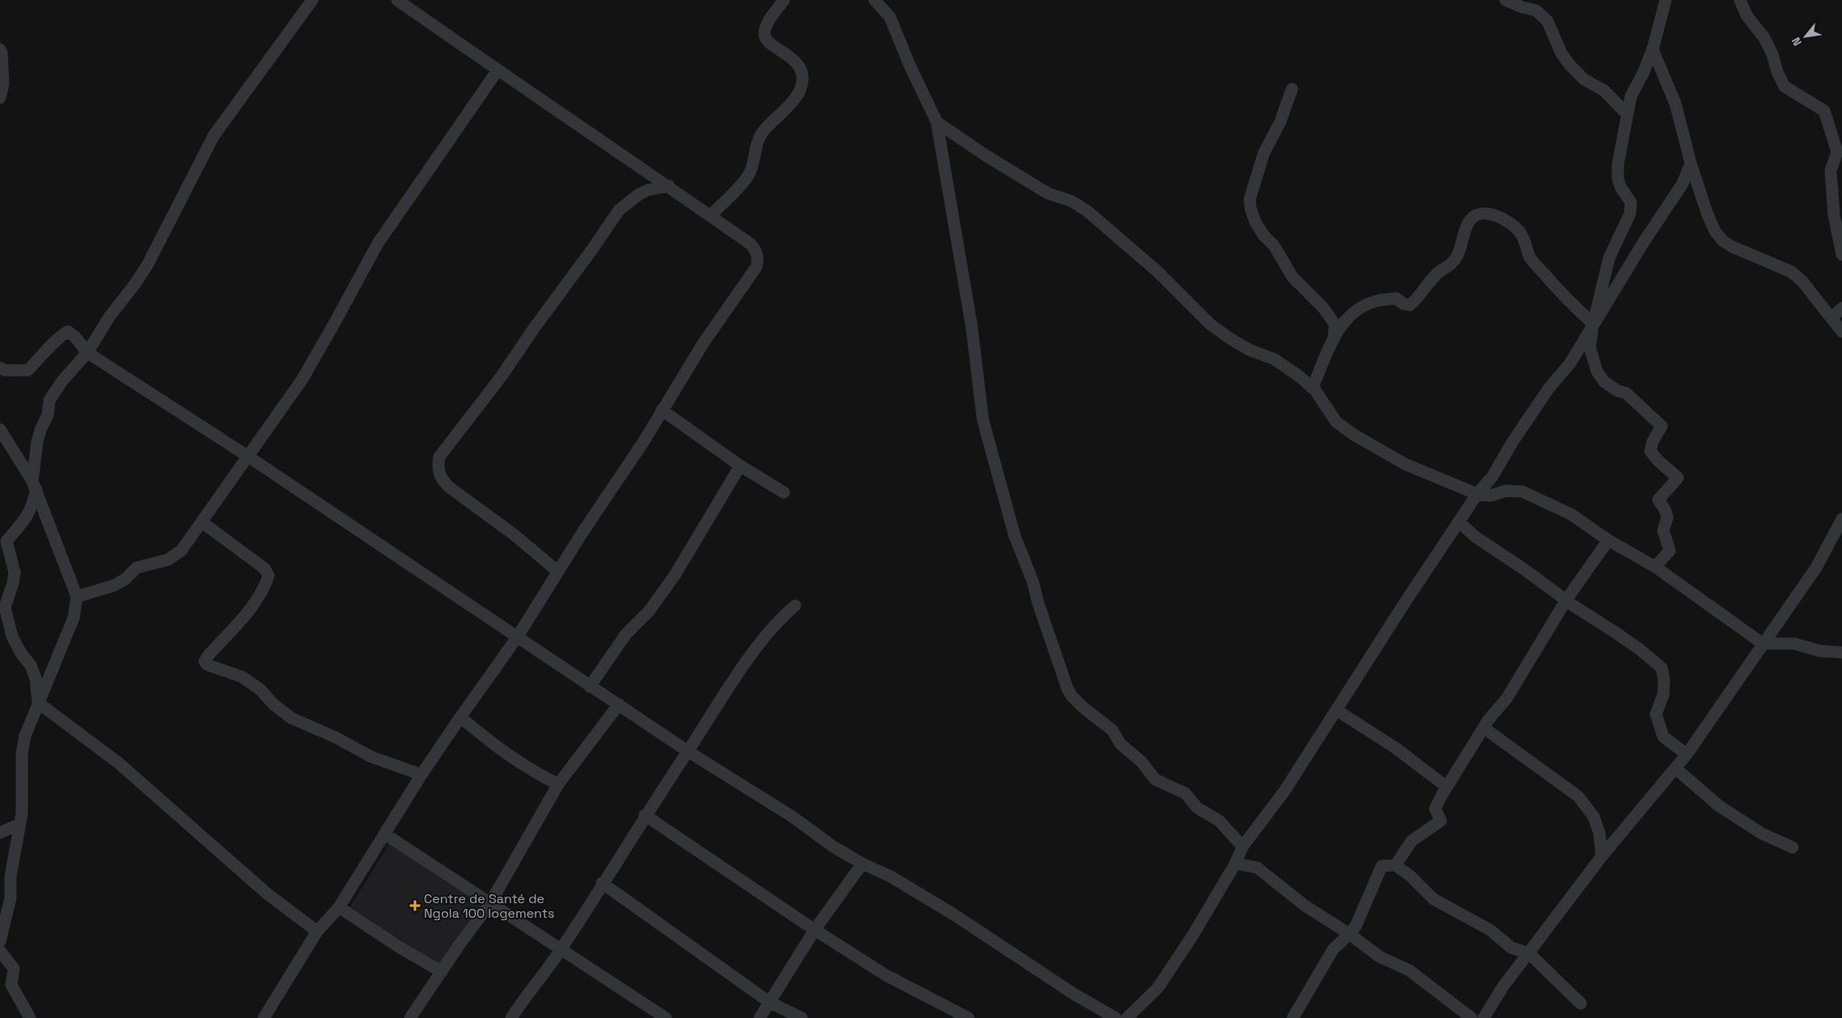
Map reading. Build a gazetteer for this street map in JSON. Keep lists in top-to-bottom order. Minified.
{"places":{"health":["Centre de Santé de Ngola 100 logements"]},"north":"bottom left"}
